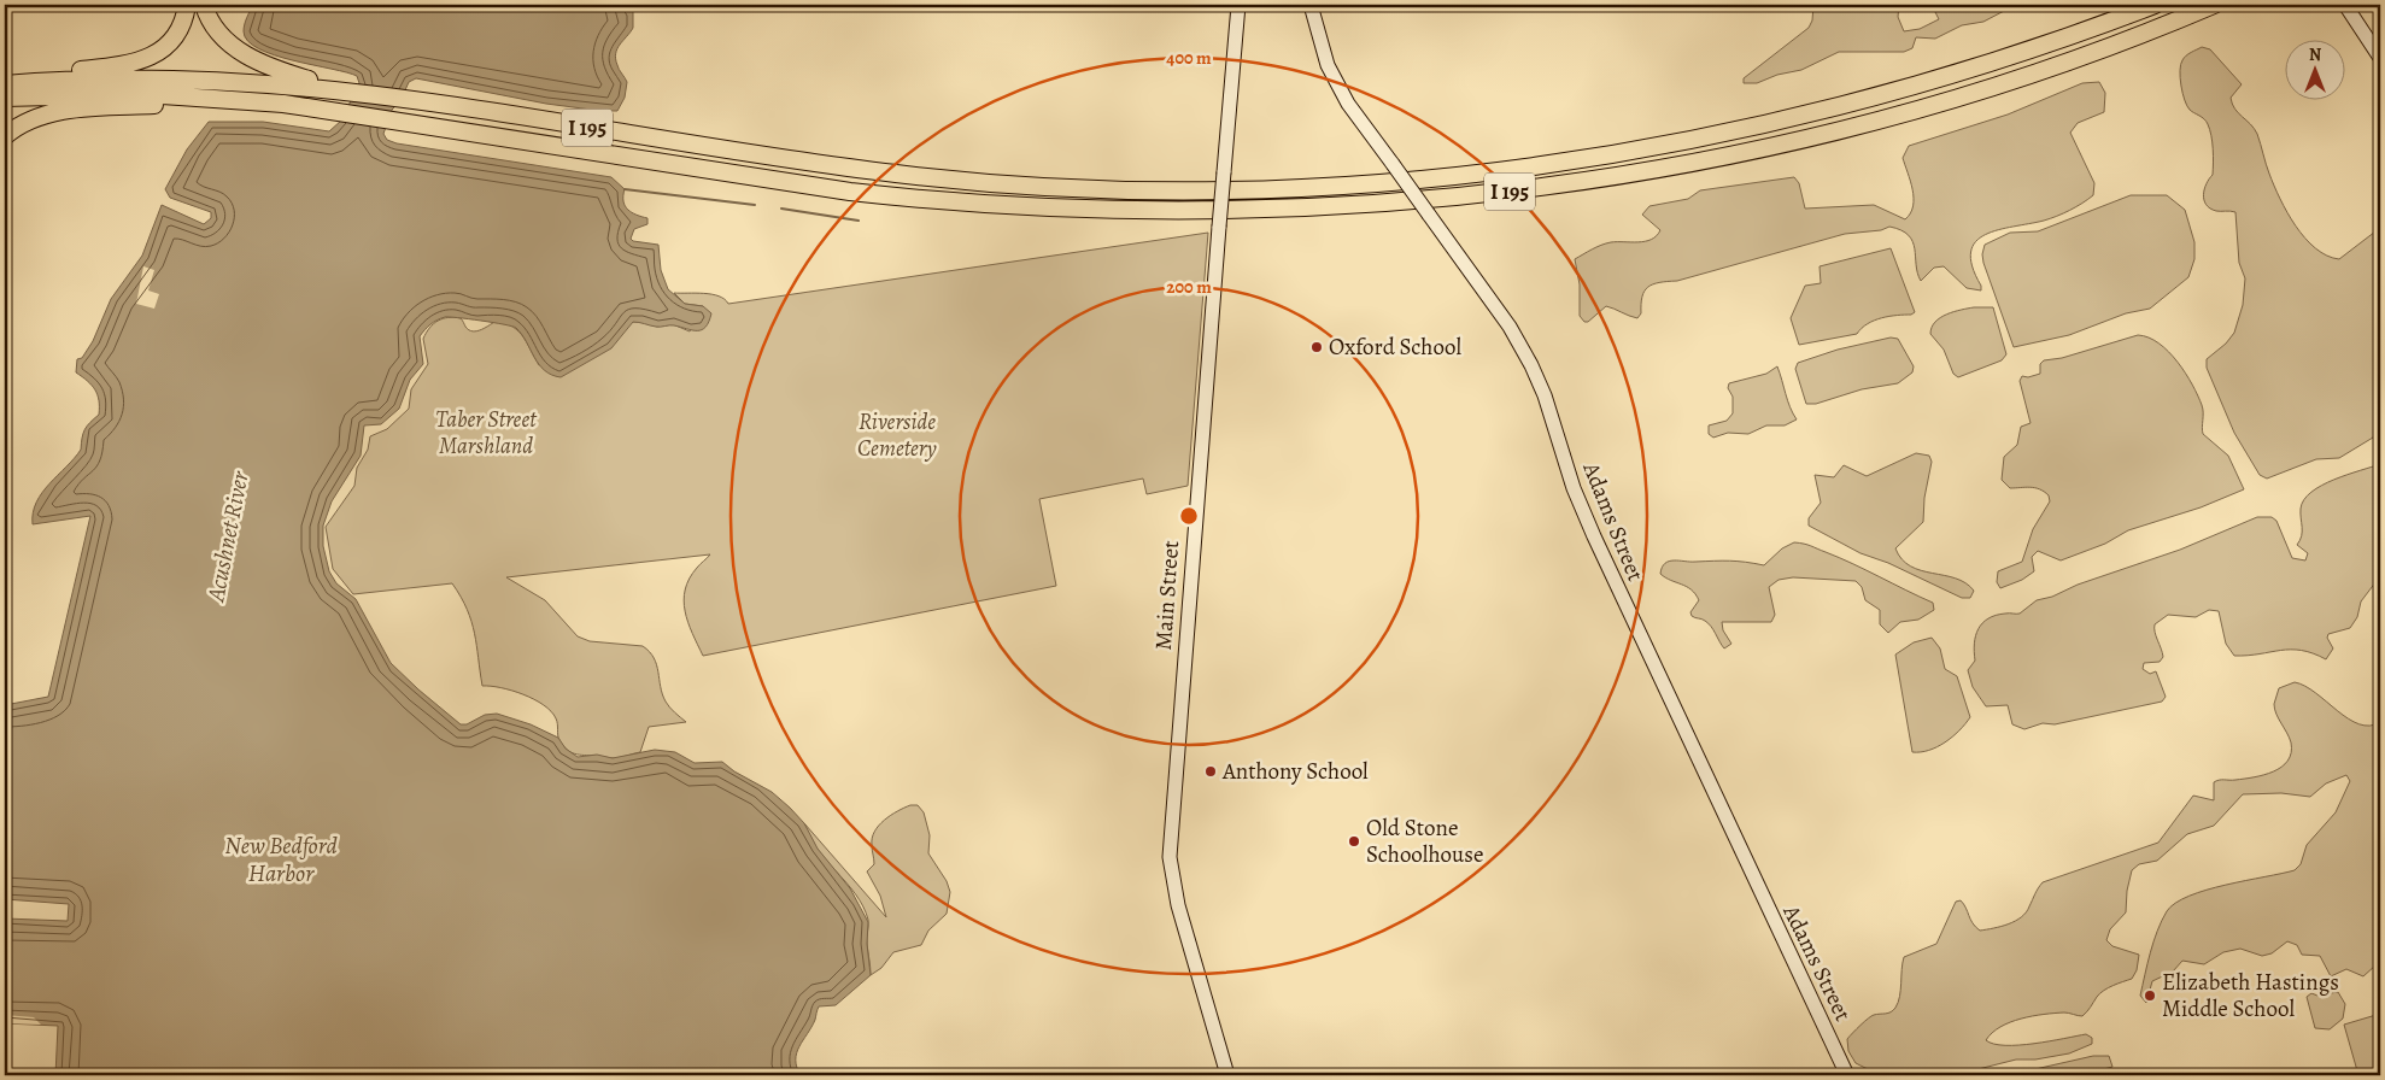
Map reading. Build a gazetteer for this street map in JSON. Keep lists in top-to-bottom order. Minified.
{"streets":{"highway":["I 195"],"main road":["Adams Street","Main Street"]},"water":["Acushnet River","New Bedford Harbor"],"parks":["Taber Street Marshland","Riverside Cemetery"],"places":["Oxford School","Anthony School","Old Stone Schoolhouse","Elizabeth Hastings Middle School"],"north":"top","rings":["400 m","200 m"]}
